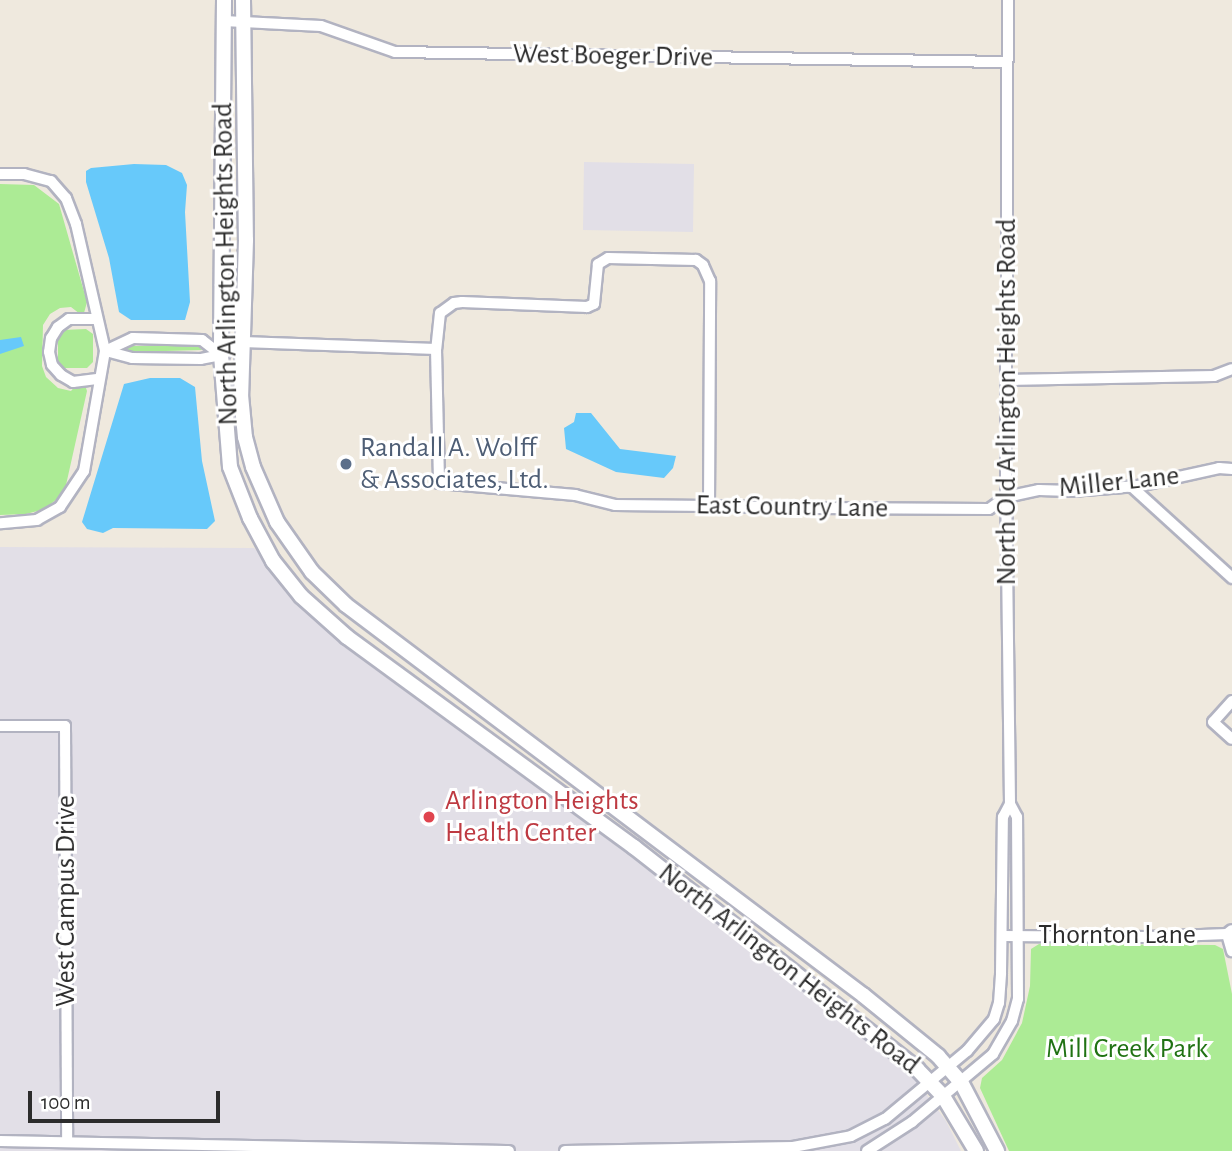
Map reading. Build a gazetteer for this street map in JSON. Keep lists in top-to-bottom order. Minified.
{"streets":{"main road":["North Arlington Heights Road"],"street":["West Boeger Drive","North Old Arlington Heights Road","Miller Lane","East Country Lane","West Campus Drive","Thornton Lane"]},"crossings":[["West Boeger Drive","North Arlington Heights Road"],["West Boeger Drive","North Old Arlington Heights Road"],["North Arlington Heights Road","North Old Arlington Heights Road"],["North Old Arlington Heights Road","Miller Lane"],["North Old Arlington Heights Road","East Country Lane"],["North Old Arlington Heights Road","Thornton Lane"],["Miller Lane","East Country Lane"]],"parks":["Mill Creek Park"],"places":["Randall A. Wolff & Associates, Ltd.","Arlington Heights Health Center"],"scale_bar":"100 m"}
